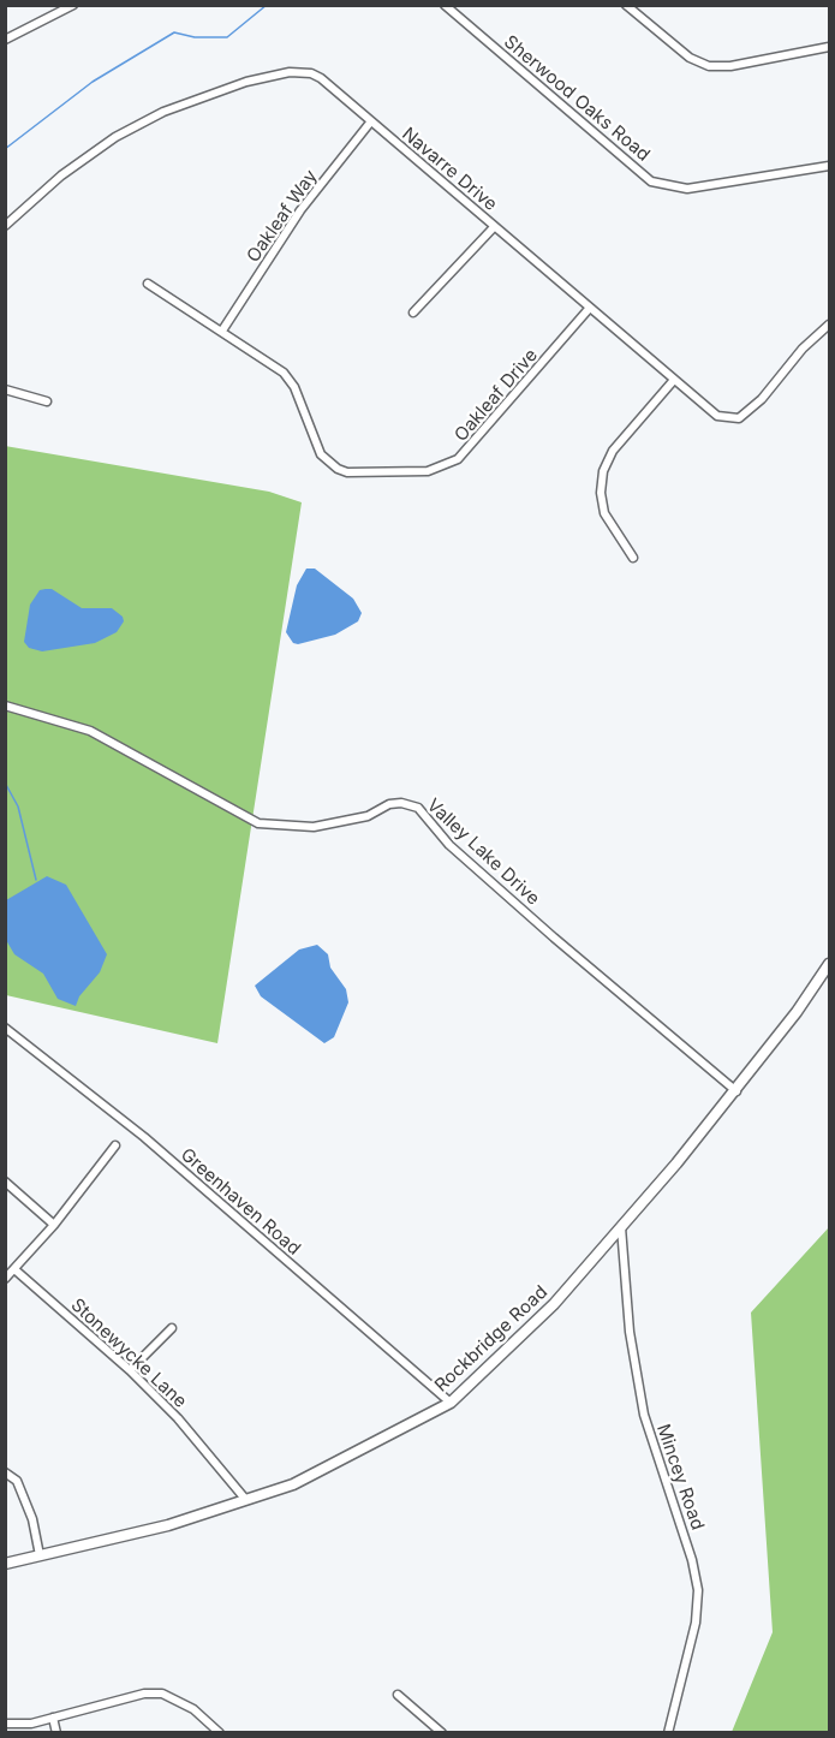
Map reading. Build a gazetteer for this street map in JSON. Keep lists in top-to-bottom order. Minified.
{"streets":{"main road":["Rockbridge Road"],"street":["Sherwood Oaks Road","Navarre Drive","Oakleaf Way","Oakleaf Drive","Valley Lake Drive","Greenhaven Road","Stonewycke Lane","Mincey Road"]},"crossings":[["Navarre Drive","Oakleaf Way"],["Navarre Drive","Oakleaf Drive"],["Oakleaf Way","Oakleaf Drive"],["Valley Lake Drive","Rockbridge Road"],["Greenhaven Road","Rockbridge Road"],["Rockbridge Road","Stonewycke Lane"],["Rockbridge Road","Mincey Road"]]}
